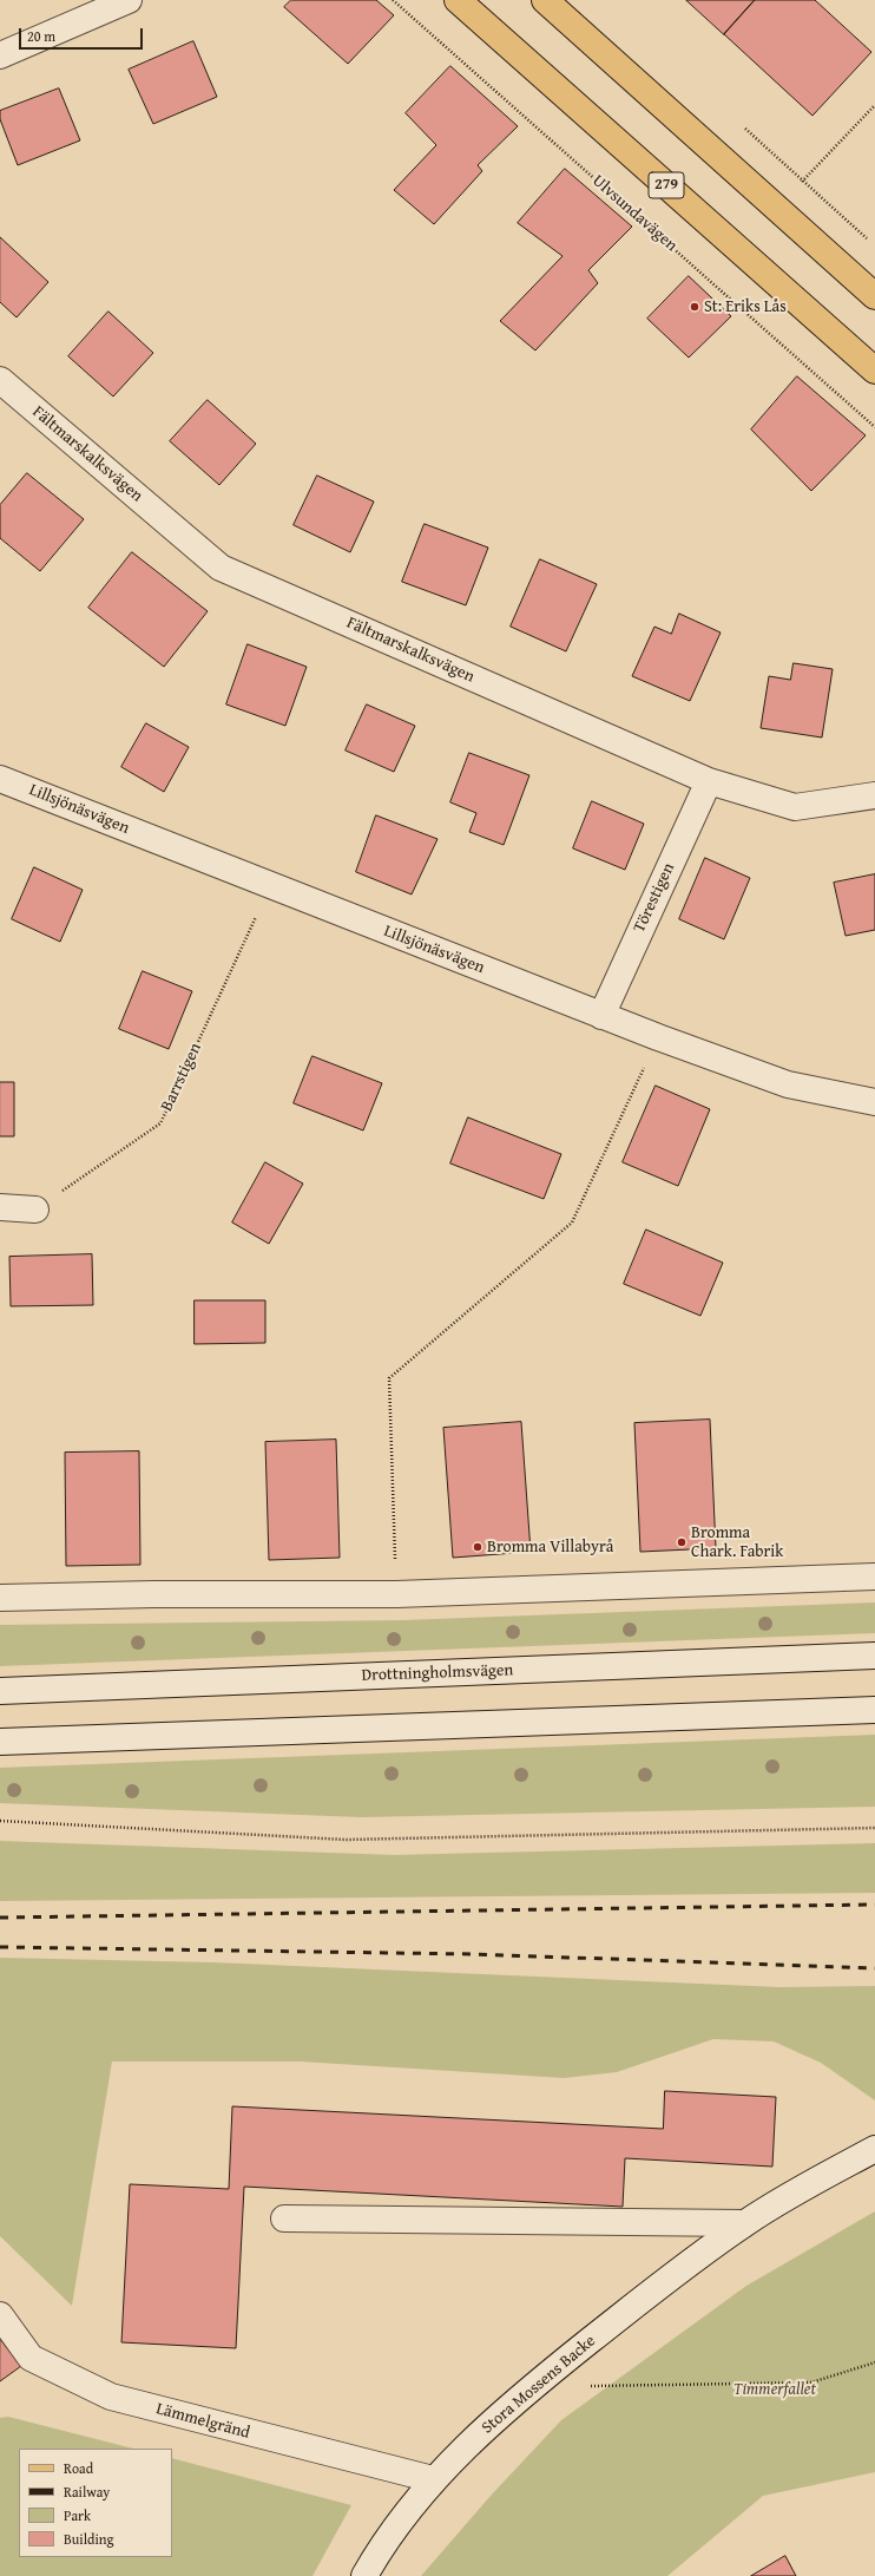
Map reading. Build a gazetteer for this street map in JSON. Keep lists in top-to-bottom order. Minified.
{"streets":{"main road":["279"],"street":["Fältmarskalksvägen","Lillsjönäsvägen","Törestigen","Drottningholmsvägen","Stora Mossens Backe","Lämmelgränd"],"path":["Ulvsundavägen","Barrstigen"]},"crossings":[["Fältmarskalksvägen","Törestigen"],["Lillsjönäsvägen","Törestigen"],["Lillsjönäsvägen","Barrstigen"],["Stora Mossens Backe","Lämmelgränd"]],"parks":["Timmerfallet"],"places":["St: Eriks Lås","Bromma Chark. Fabrik","Bromma Villabyrå"],"legend":["Road","Railway","Park","Building"],"scale_bar":"20 m"}
